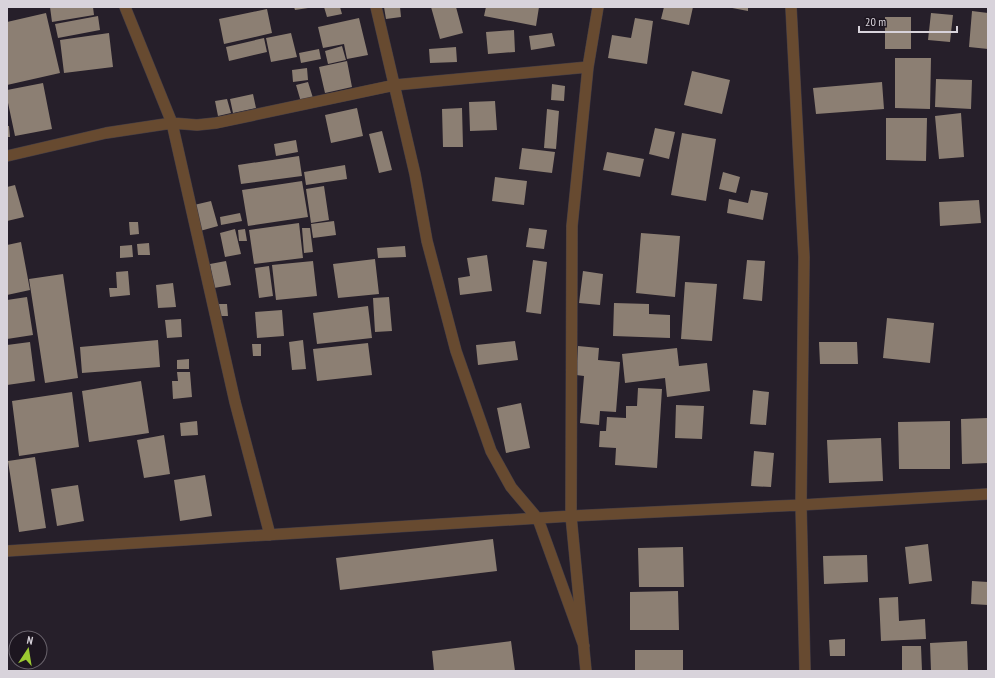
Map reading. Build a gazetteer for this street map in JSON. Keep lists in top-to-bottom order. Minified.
{"scale_bar":"20 m","north":"top"}
